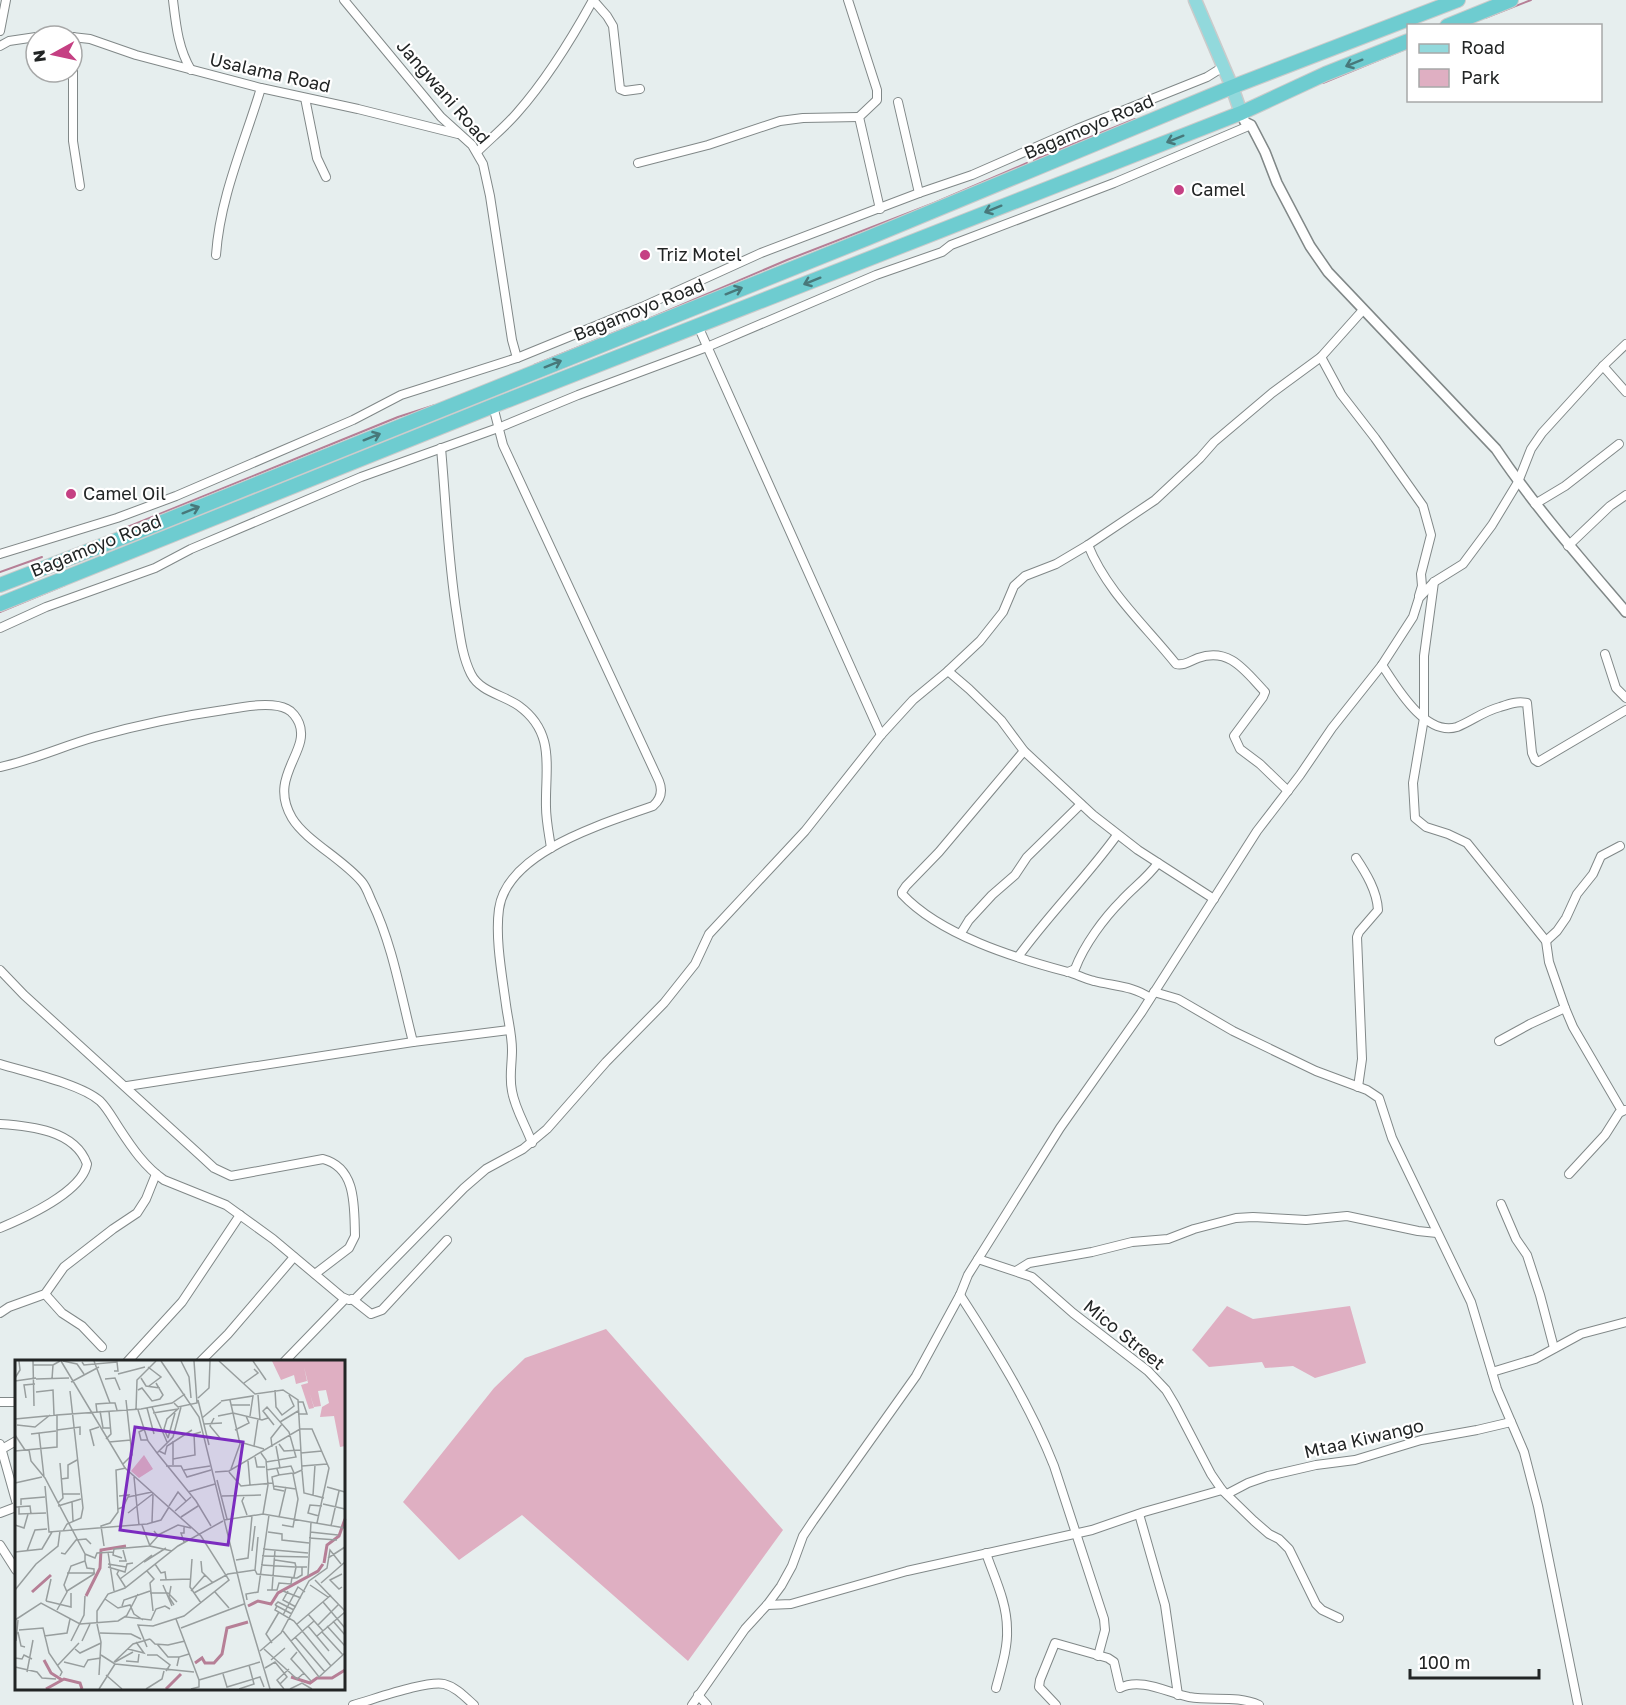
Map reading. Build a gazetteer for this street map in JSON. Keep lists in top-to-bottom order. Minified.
{"streets":{"highway":["Bagamoyo Road"],"street":["Usalama Road","Jangwani Road","Mico Street","Mtaa Kiwango"]},"crossings":[["Usalama Road","Jangwani Road"],["Mico Street","Mtaa Kiwango"]],"places":["Camel","Triz Motel","Camel Oil"],"legend":["Road","Park"],"scale_bar":"100 m","north":"left"}
